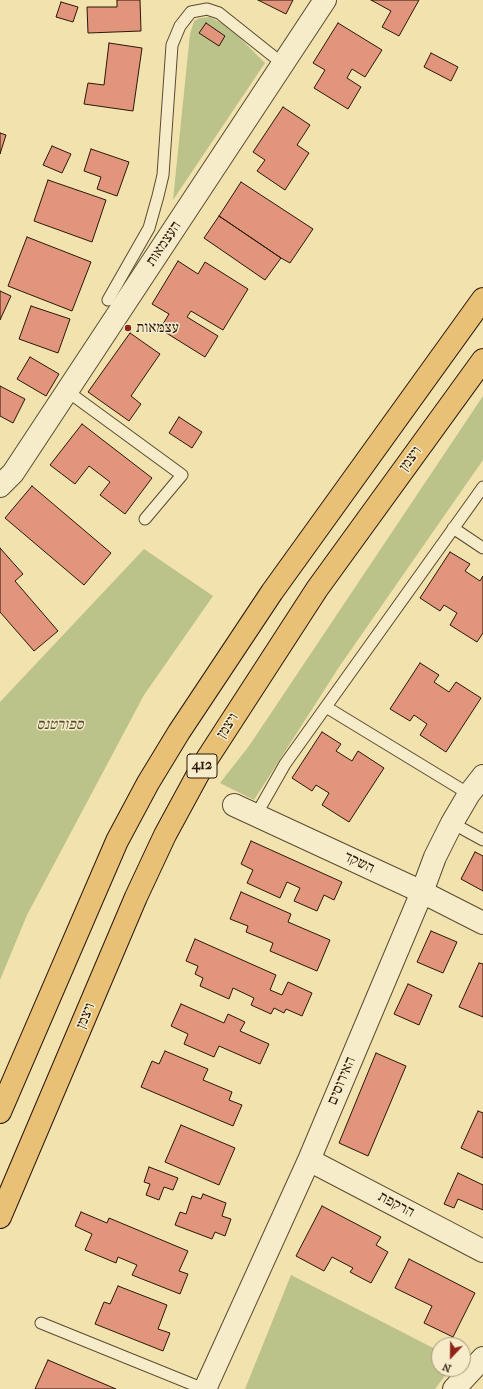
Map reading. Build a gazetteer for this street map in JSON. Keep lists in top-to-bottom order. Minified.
{"streets":{"main road":["ויצמן","412"],"street":["העצמאות","השקד","האירוסים","הרקפת"]},"crossings":[["השקד","האירוסים"],["האירוסים","הרקפת"]],"parks":["ספורטנס"],"places":["עצמאות"],"north":"bottom"}
